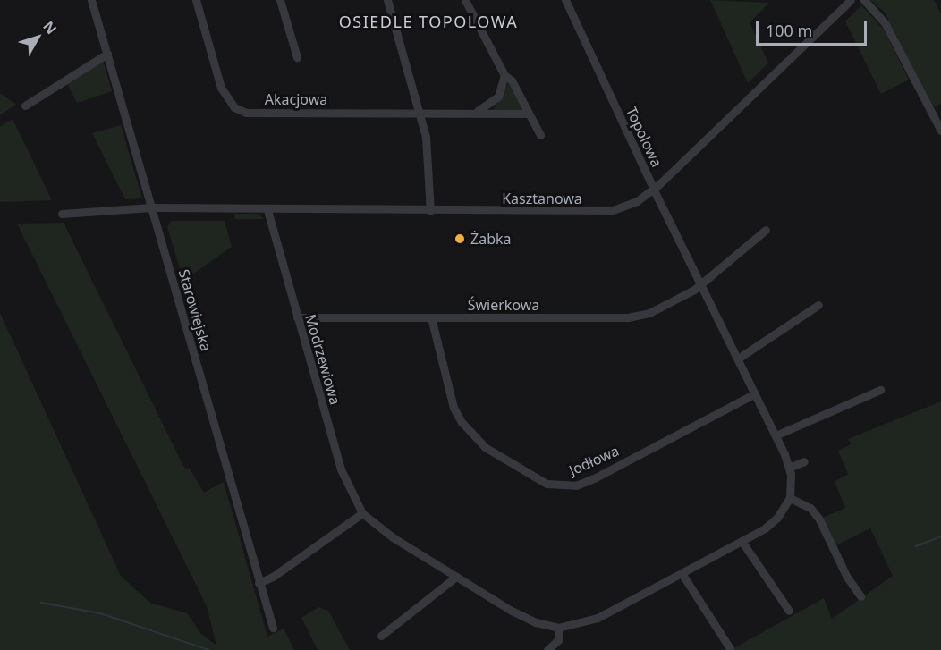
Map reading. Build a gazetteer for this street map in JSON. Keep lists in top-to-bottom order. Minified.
{"streets":{"street":["Akacjowa","Topolowa","Kasztanowa","Świerkowa","Starowiejska","Modrzewiowa","Jodłowa"]},"crossings":[["Topolowa","Kasztanowa"],["Topolowa","Świerkowa"],["Topolowa","Modrzewiowa"],["Topolowa","Jodłowa"],["Kasztanowa","Starowiejska"],["Kasztanowa","Modrzewiowa"],["Świerkowa","Modrzewiowa"],["Świerkowa","Jodłowa"]],"districts":["OSIEDLE TOPOLOWA"],"places":["Żabka"],"scale_bar":"100 m","north":"top right"}
